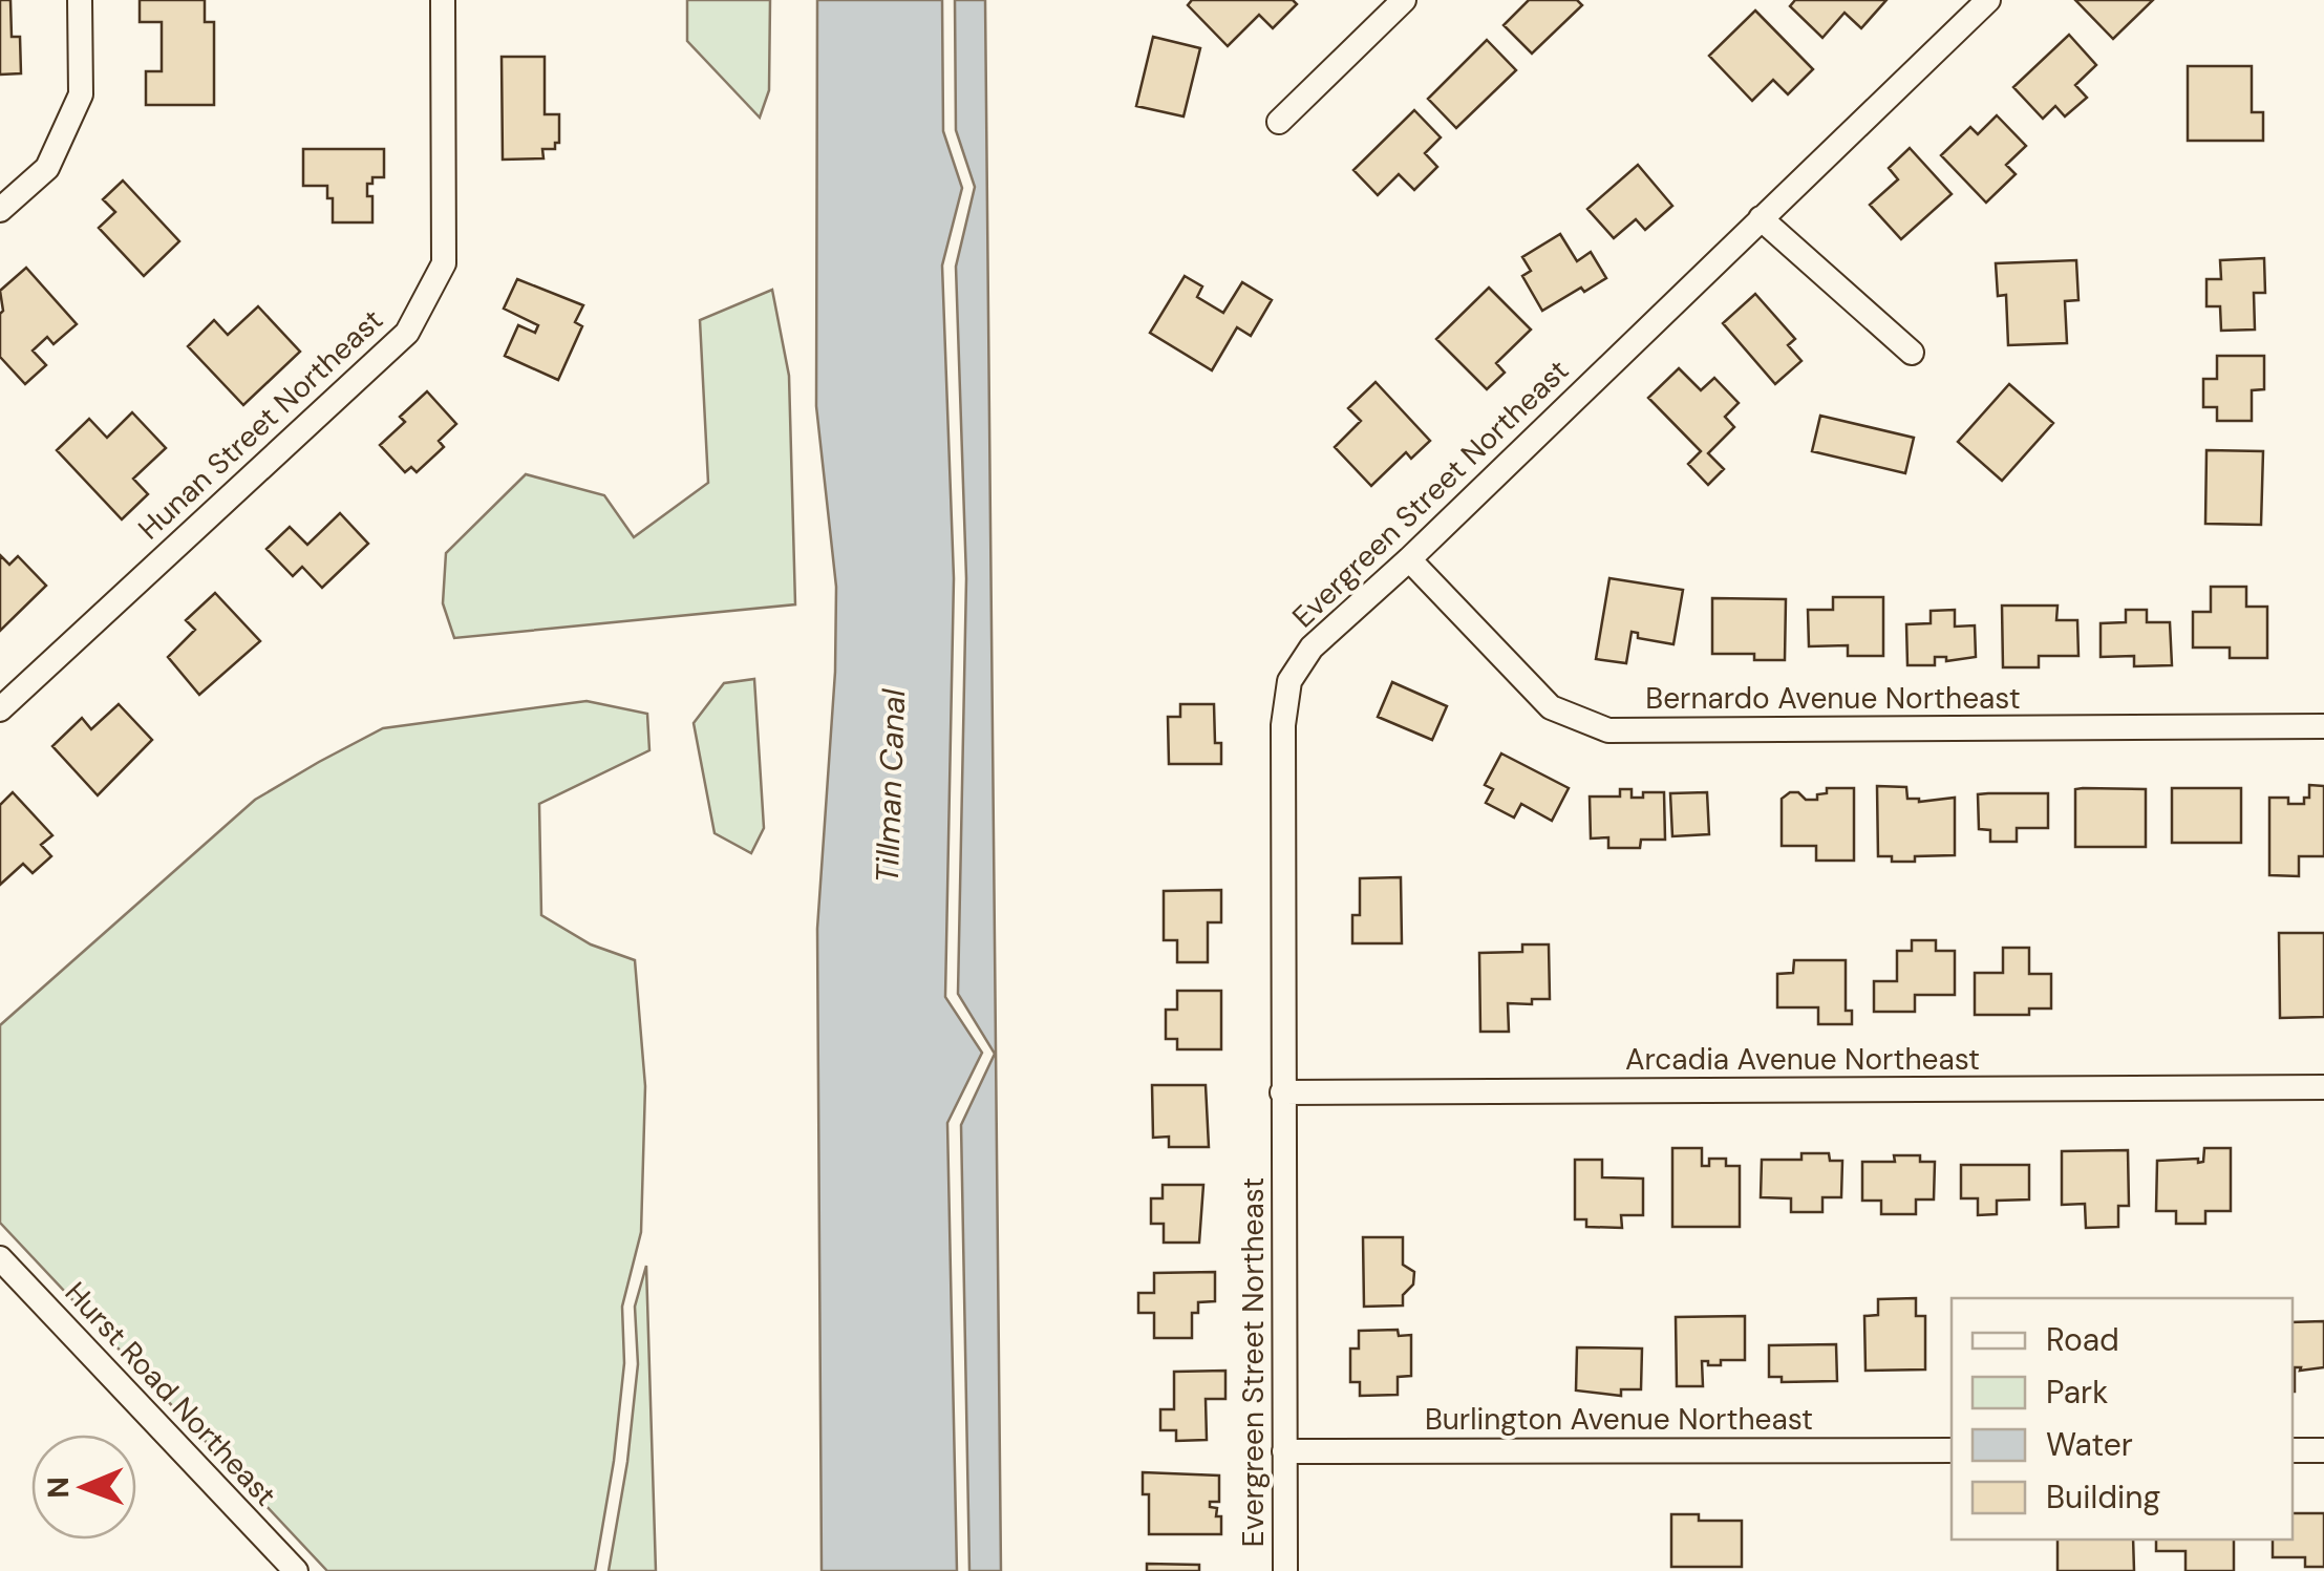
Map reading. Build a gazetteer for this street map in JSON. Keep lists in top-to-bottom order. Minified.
{"streets":{"street":["Hunan Street Northeast","Evergreen Street Northeast","Bernardo Avenue Northeast","Arcadia Avenue Northeast","Hurst Road Northeast","Burlington Avenue Northeast"]},"crossings":[["Evergreen Street Northeast","Bernardo Avenue Northeast"],["Evergreen Street Northeast","Arcadia Avenue Northeast"],["Evergreen Street Northeast","Burlington Avenue Northeast"]],"water":["Tillman Canal"],"legend":["Road","Park","Water","Building"],"north":"left"}
